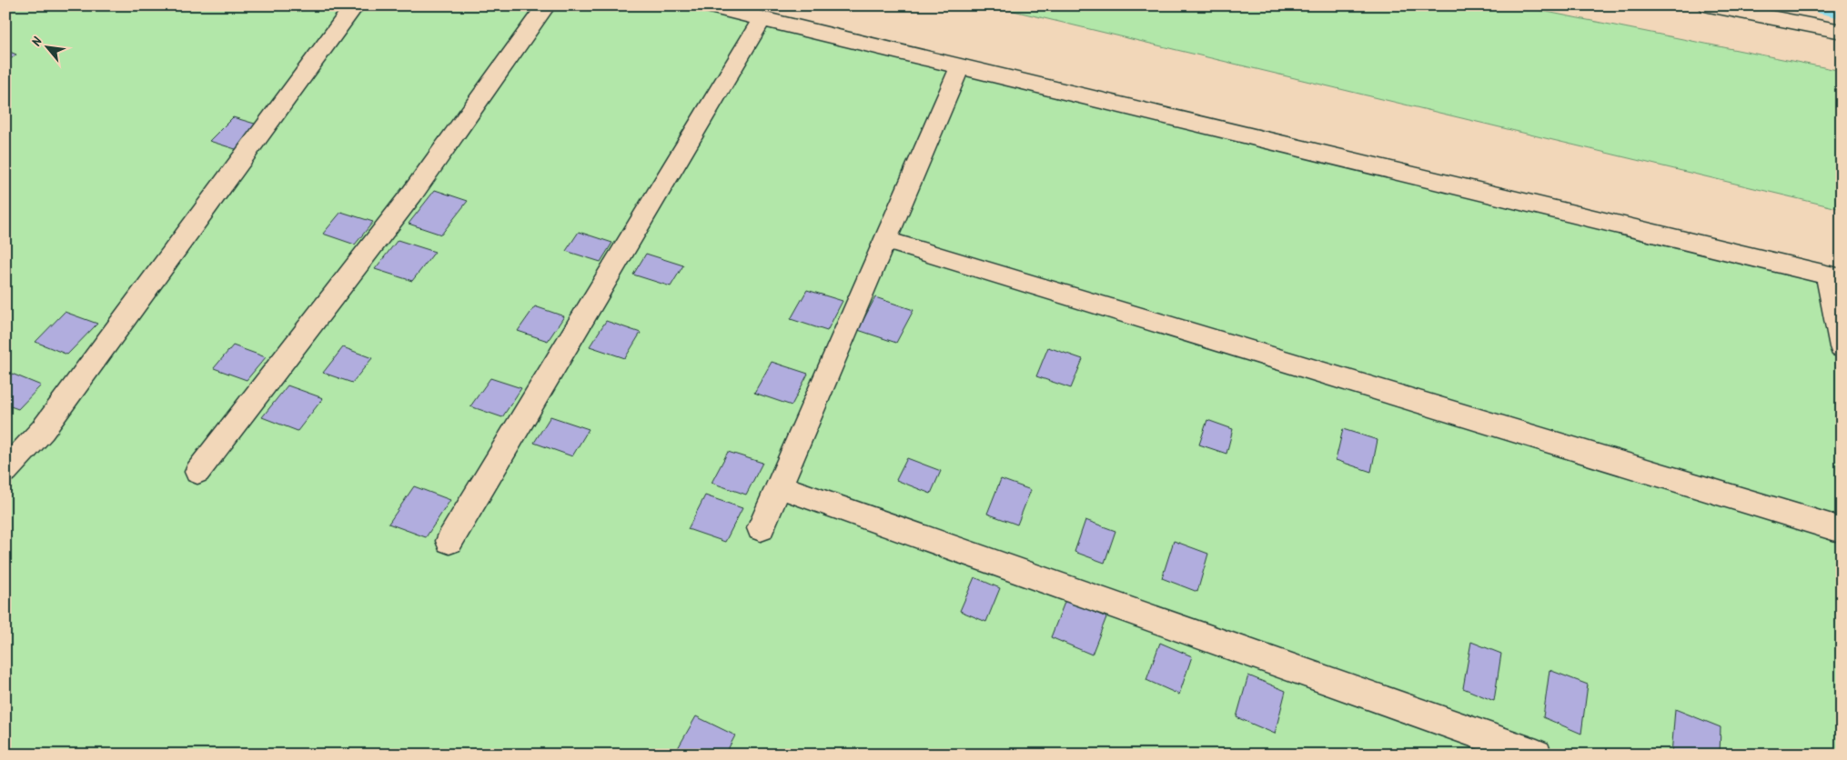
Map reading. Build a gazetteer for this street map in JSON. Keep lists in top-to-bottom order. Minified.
{"north":"top left"}
